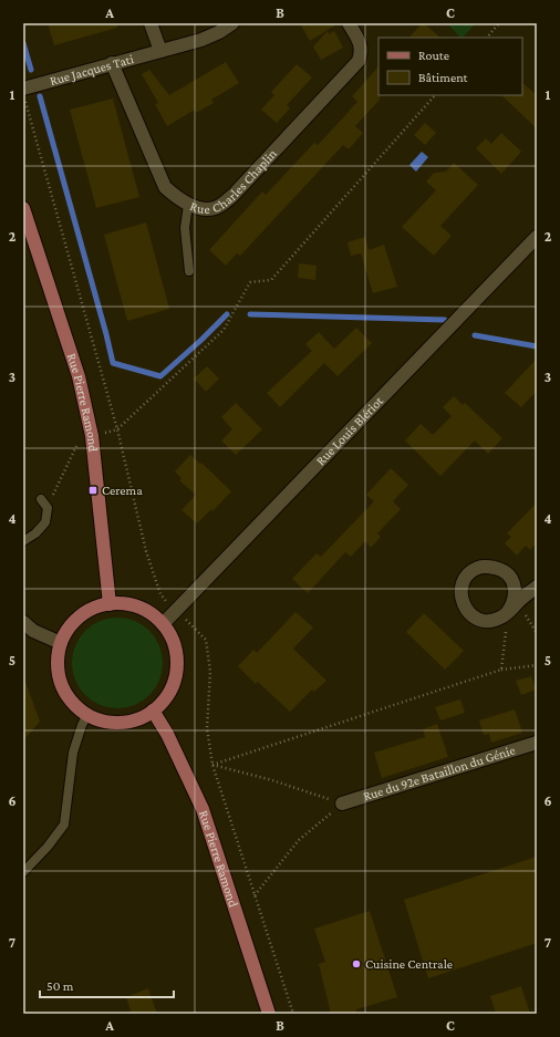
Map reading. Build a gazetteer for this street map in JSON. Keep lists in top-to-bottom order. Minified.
{"streets":{"main road":["Rue Pierre Ramond"],"street":["Rue Jacques Tati","Rue Charles Chaplin","Rue Louis Blériot","Rue du 92e Bataillon du Génie"]},"crossings":[["Rue Jacques Tati","Rue Charles Chaplin"],["Rue Pierre Ramond","Rue Louis Blériot"]],"places":{"transit":["Cerema"],"other":["Cuisine Centrale"]},"legend":["Route","Bâtiment"],"scale_bar":"50 m","grid":{"columns":["A","B","C"],"rows":["1","2","3","4","5","6","7"]}}
